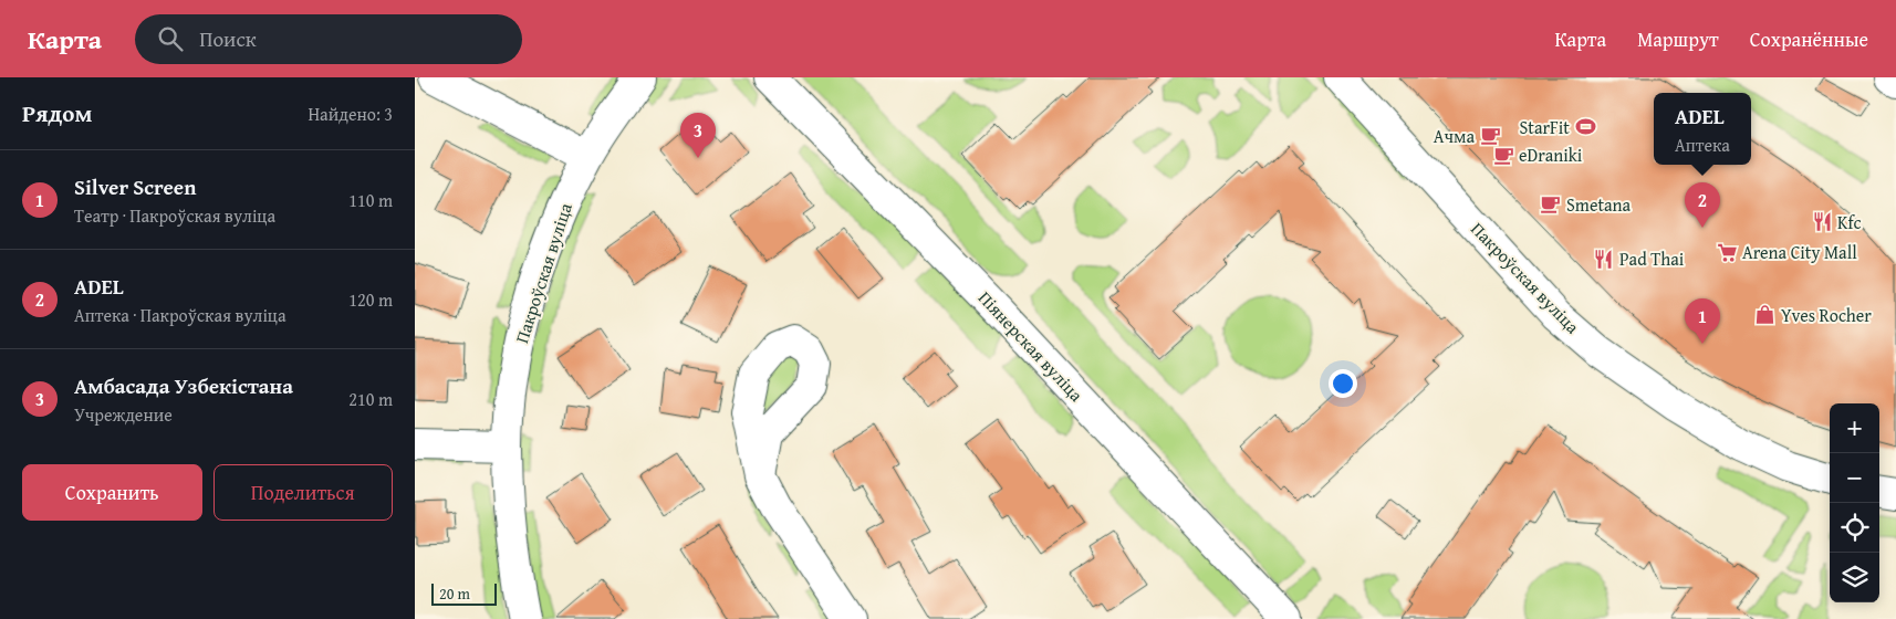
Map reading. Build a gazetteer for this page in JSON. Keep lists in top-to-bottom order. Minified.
{"streets":{"street":["Пакроўская вуліца","Піянерская вуліца"]},"places":{"sports":["StarFit"],"cafe":["Ачма","eDraniki","Smetana"],"restaurant":["Kfc","Pad Thai"],"supermarket":["Arena City Mall"],"shop":["Yves Rocher"]},"scale_bar":"20 m","page":{"header":"Карта","search":"Поиск","nav":["Карта","Маршрут","Сохранённые"],"heading":["Рядом","Найдено: 3"],"popup":["ADEL","Аптека"],"pins":["3","2","1"],"list":[{"mark":"1","name":"Silver Screen","note":"Театр · Пакроўская вуліца","value":"110 m"},{"mark":"2","name":"ADEL","note":"Аптека · Пакроўская вуліца","value":"120 m"},{"mark":"3","name":"Амбасада Узбекістана","note":"Учреждение","value":"210 m"}],"map_buttons":["+","−"],"buttons":["Сохранить","Поделиться"],"scale":"20 m"}}
